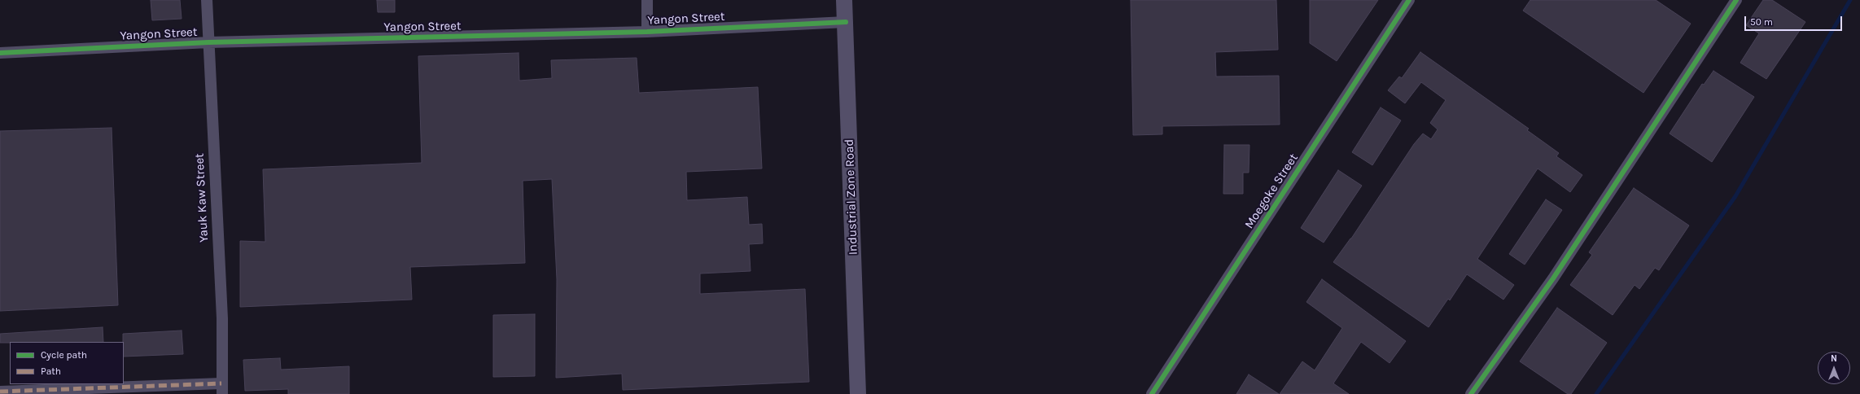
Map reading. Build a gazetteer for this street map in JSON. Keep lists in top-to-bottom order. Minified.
{"streets":{"street":["Yangon Street","Moegoke Street","Industrial Zone Road","Yauk Kaw Street"]},"crossings":[["Yangon Street","Industrial Zone Road"],["Yangon Street","Yauk Kaw Street"]],"legend":["Cycle path","Path"],"scale_bar":"50 m","north":"top"}
